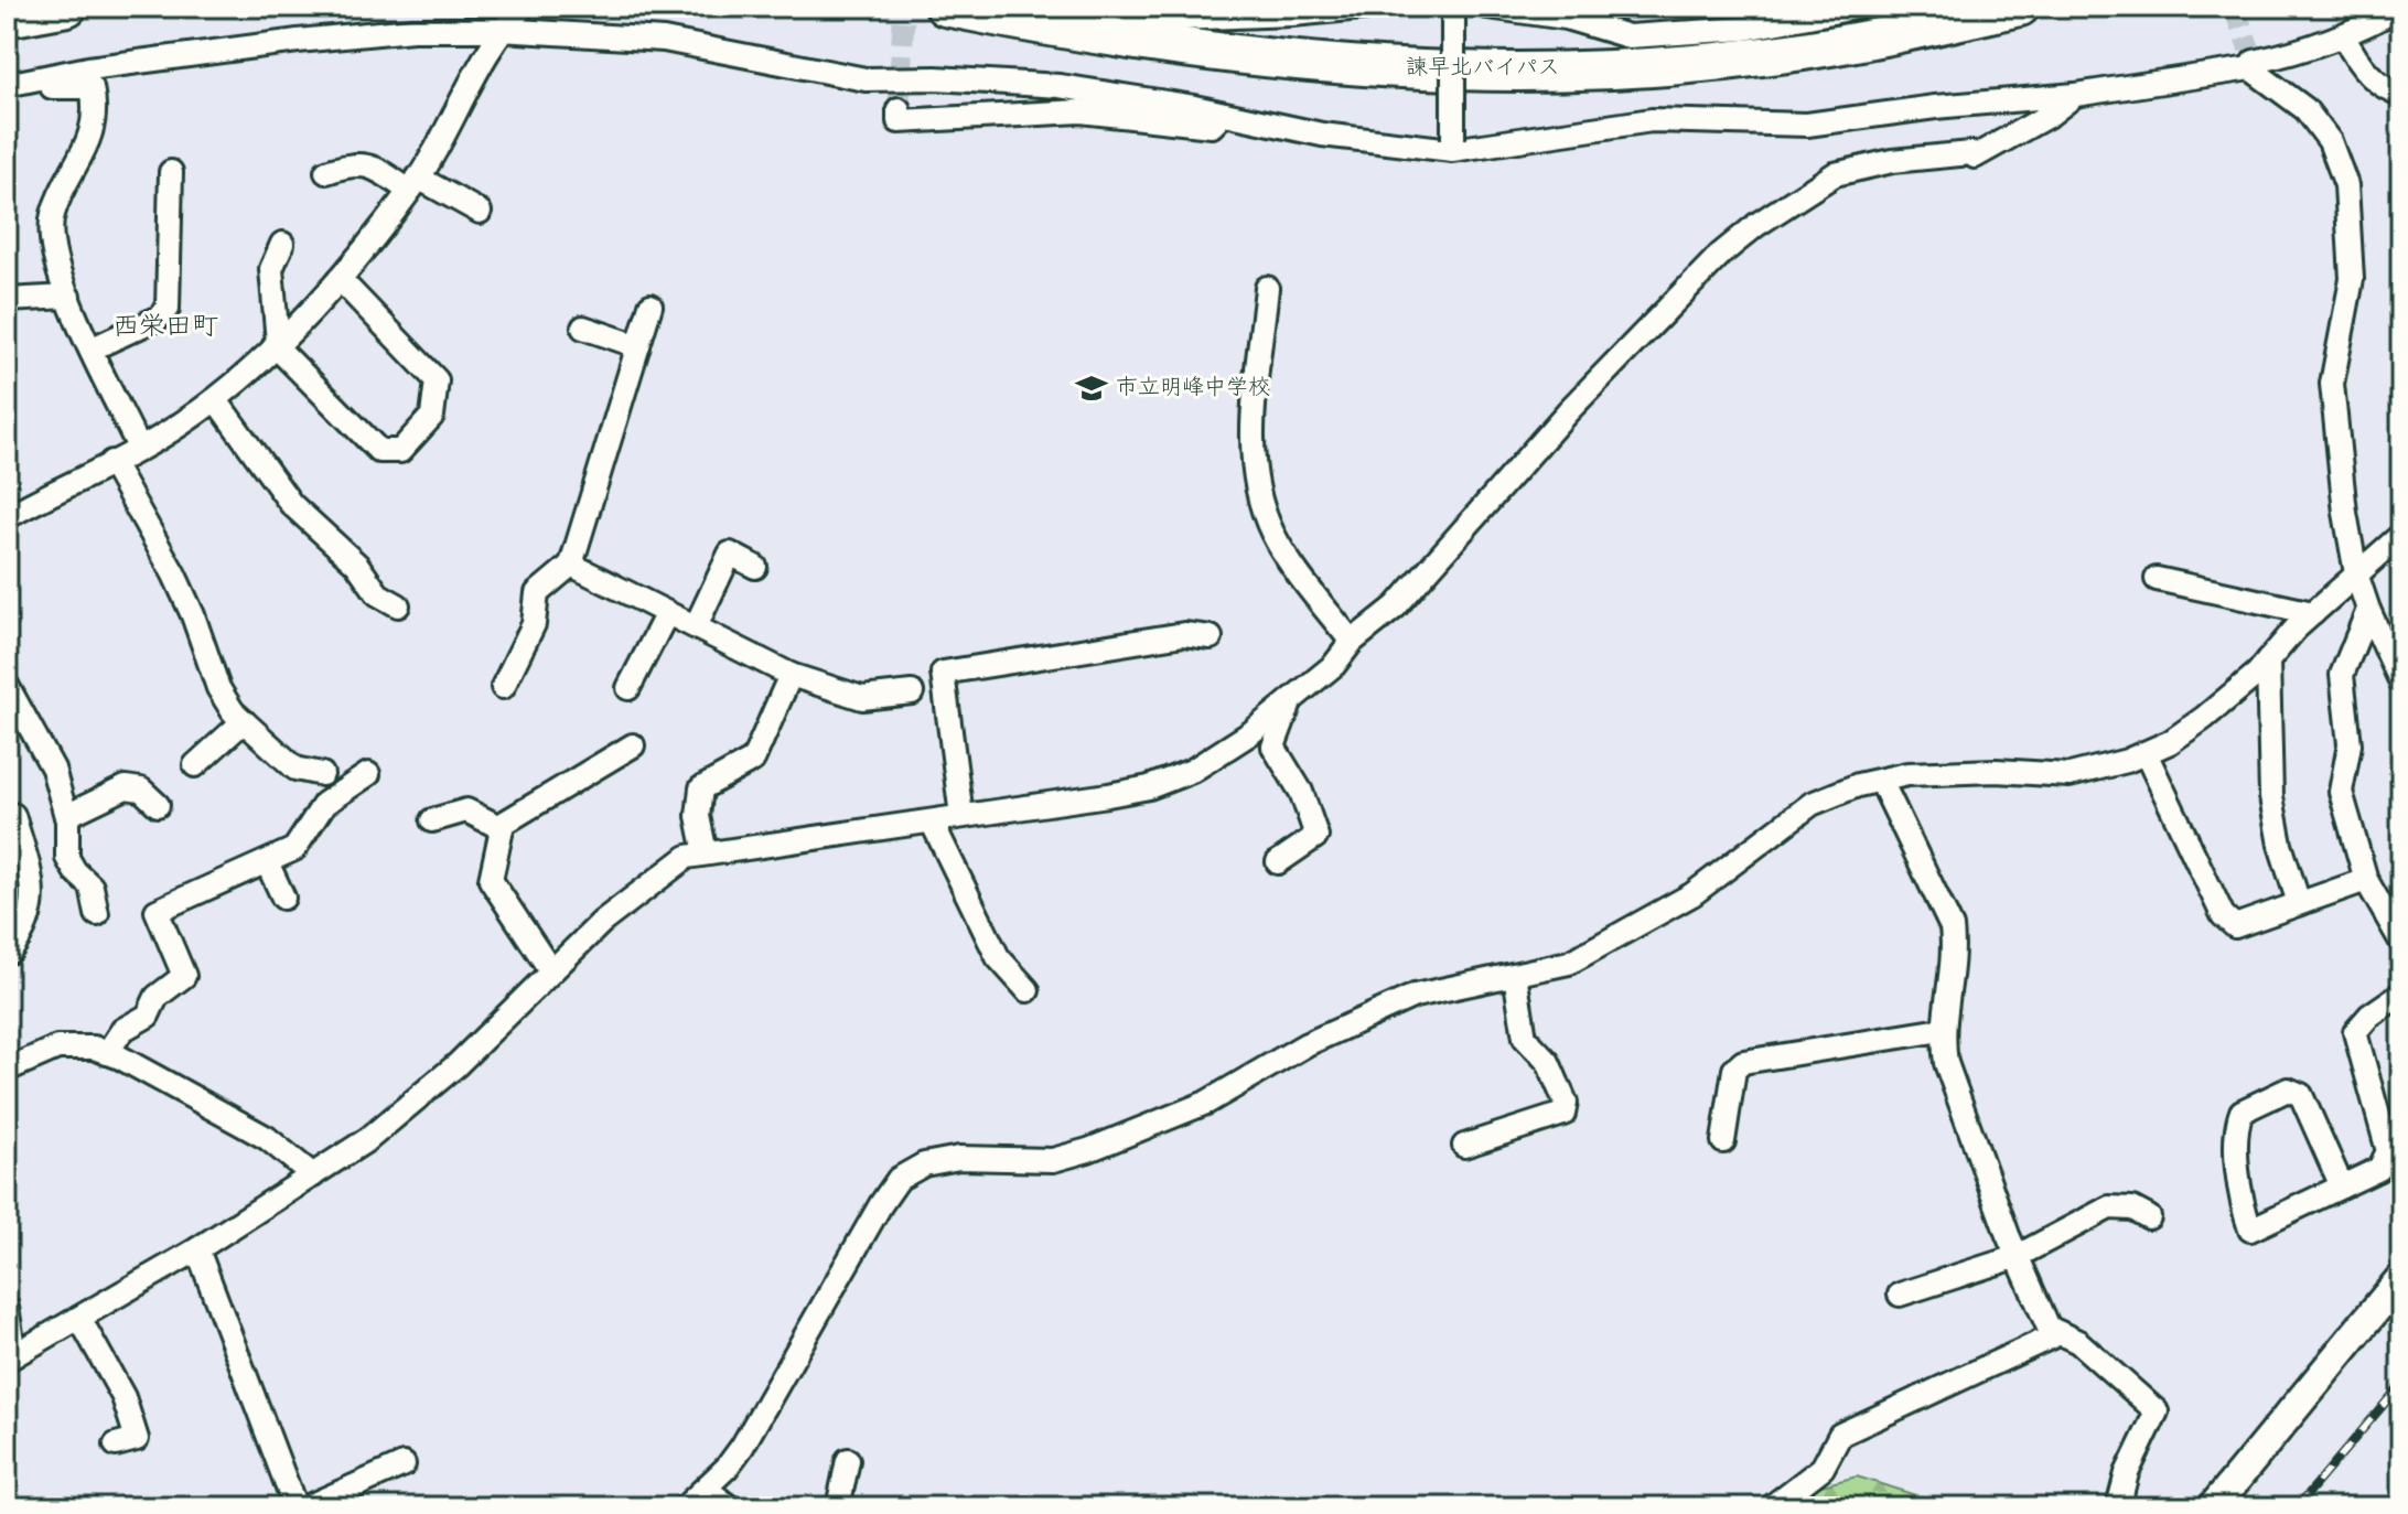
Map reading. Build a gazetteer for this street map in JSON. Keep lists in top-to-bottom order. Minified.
{"streets":{"highway":["諫早北バイパス"]},"districts":["西栄田町"],"places":{"school or university":["市立明峰中学校"]}}
